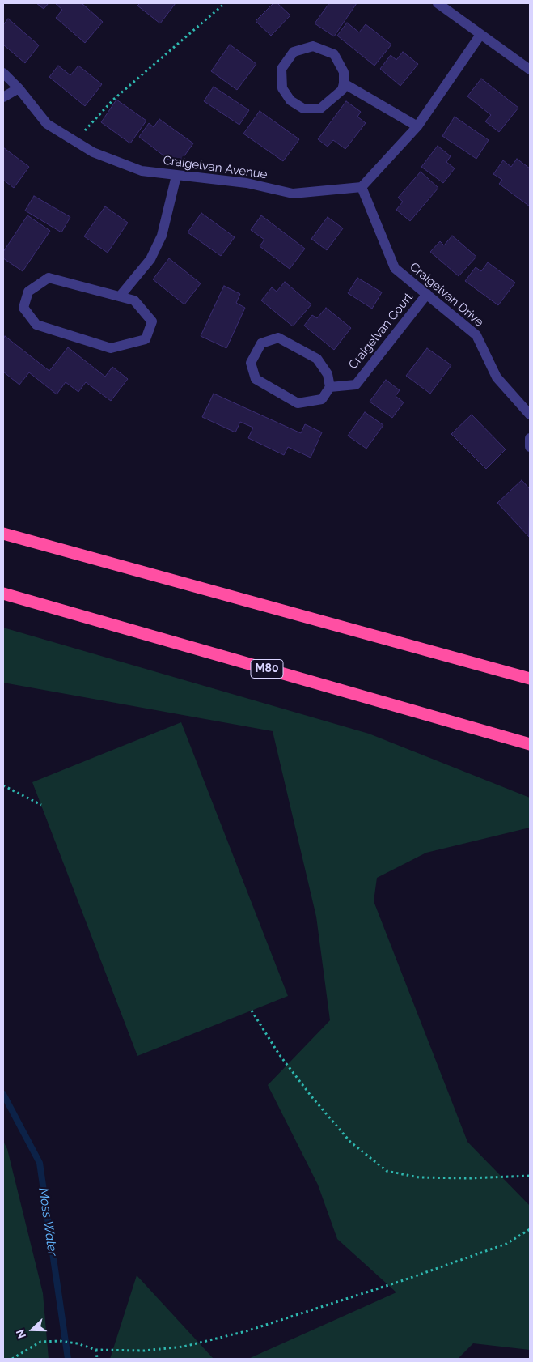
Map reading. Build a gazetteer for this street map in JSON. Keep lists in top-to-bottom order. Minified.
{"streets":{"highway":["M80"],"street":["Craigelvan Avenue","Craigelvan Drive","Craigelvan Court"]},"crossings":[["Craigelvan Avenue","Craigelvan Drive"],["Craigelvan Drive","Craigelvan Court"]],"water":["Moss Water"],"north":"left"}
